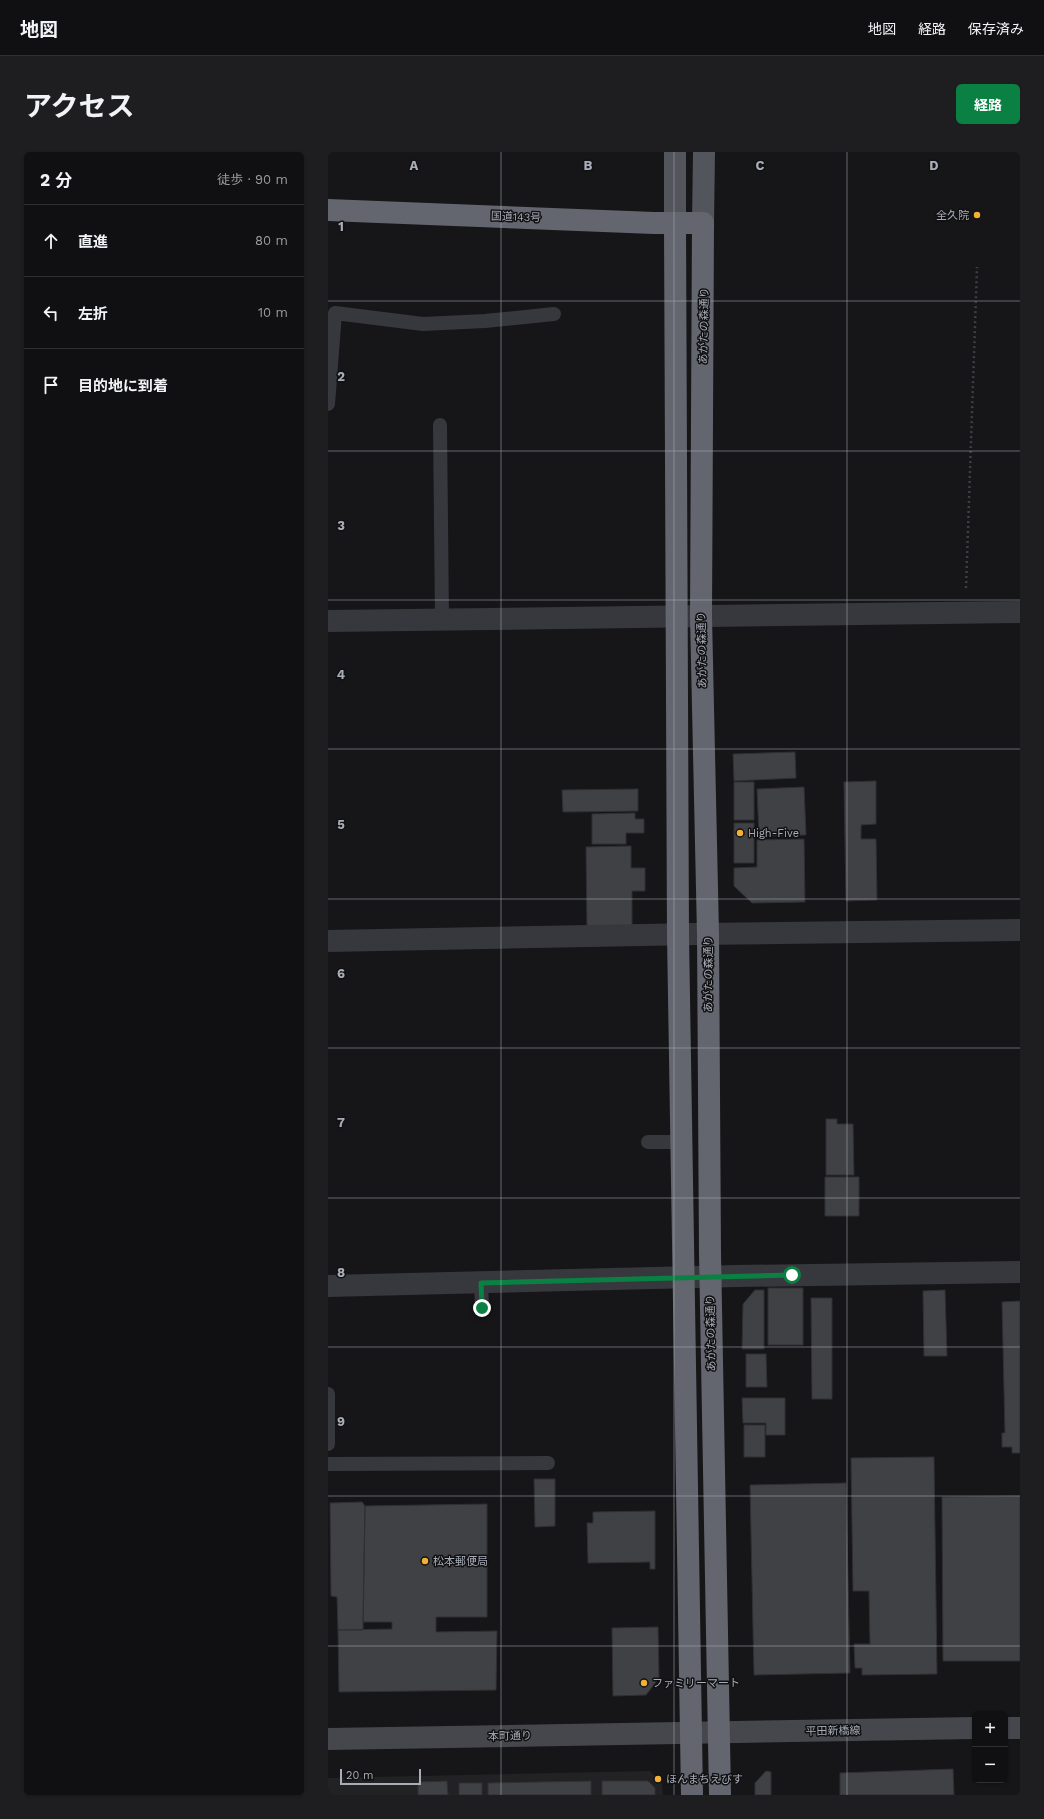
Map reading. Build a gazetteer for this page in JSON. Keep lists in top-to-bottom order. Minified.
{"streets":{"highway":["国道143号","あがたの森通り"],"street":["平田新橋線","本町通り"]},"crossings":[["国道143号","あがたの森通り"],["あがたの森通り","平田新橋線"],["平田新橋線","本町通り"]],"places":["全久院","High-Five","松本郵便局","ファミリーマート","ほんまちえびす"],"scale_bar":"20 m","page":{"header":"地図","nav":["地図","経路","保存済み"],"title":"アクセス","buttons":"経路","heading":["2 分","徒歩 · 90 m"],"list":[["直進","80 m"],["左折","10 m"],"目的地に到着"],"map_buttons":["+","−"],"scale":"20 m"},"grid":{"columns":["A","B","C","D"],"rows":["1","2","3","4","5","6","7","8","9"]}}
